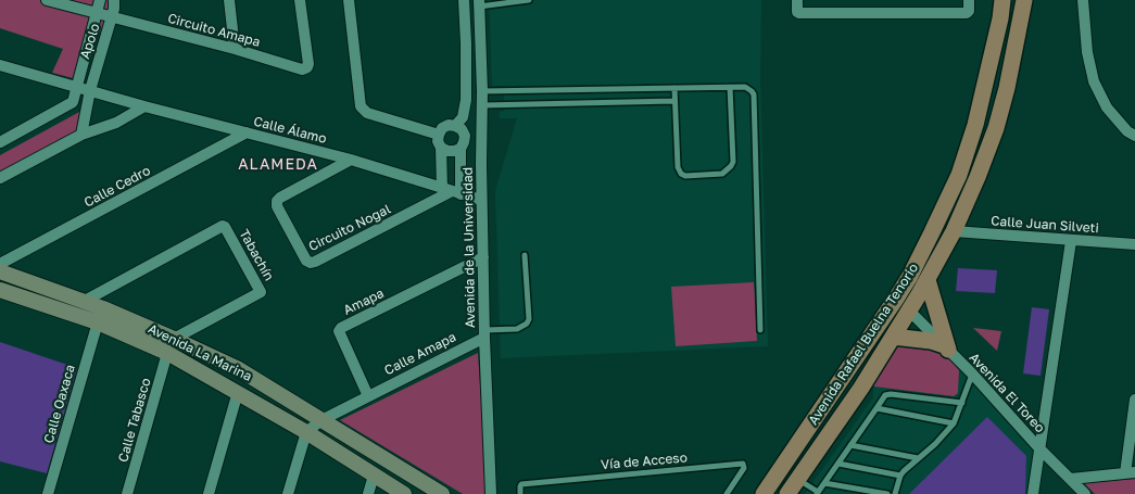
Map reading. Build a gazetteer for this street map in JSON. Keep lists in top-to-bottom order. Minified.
{"streets":{"main road":["Avenida Rafael Buelna Tenorio","Avenida La Marina"],"street":["Circuito Amapa","Apolo","Calle Álamo","Calle Cedro","Calle Juan Silveti","Circuito Nogal","Avenida de la Universidad","Tabachín","Amapa","Calle Amapa","Avenida El Toreo","Calle Oaxaca","Calle Tabasco"],"lane":["Vía de Acceso"]},"crossings":[["Circuito Amapa","Apolo"],["Apolo","Calle Álamo"],["Calle Álamo","Calle Cedro"],["Calle Álamo","Circuito Nogal"],["Calle Álamo","Avenida de la Universidad"],["Calle Juan Silveti","Avenida Rafael Buelna Tenorio"],["Avenida de la Universidad","Amapa"],["Avenida de la Universidad","Calle Amapa"],["Tabachín","Avenida La Marina"],["Amapa","Calle Amapa"],["Avenida Rafael Buelna Tenorio","Avenida El Toreo"],["Avenida La Marina","Calle Oaxaca"],["Avenida La Marina","Calle Tabasco"]],"districts":["ALAMEDA"]}
